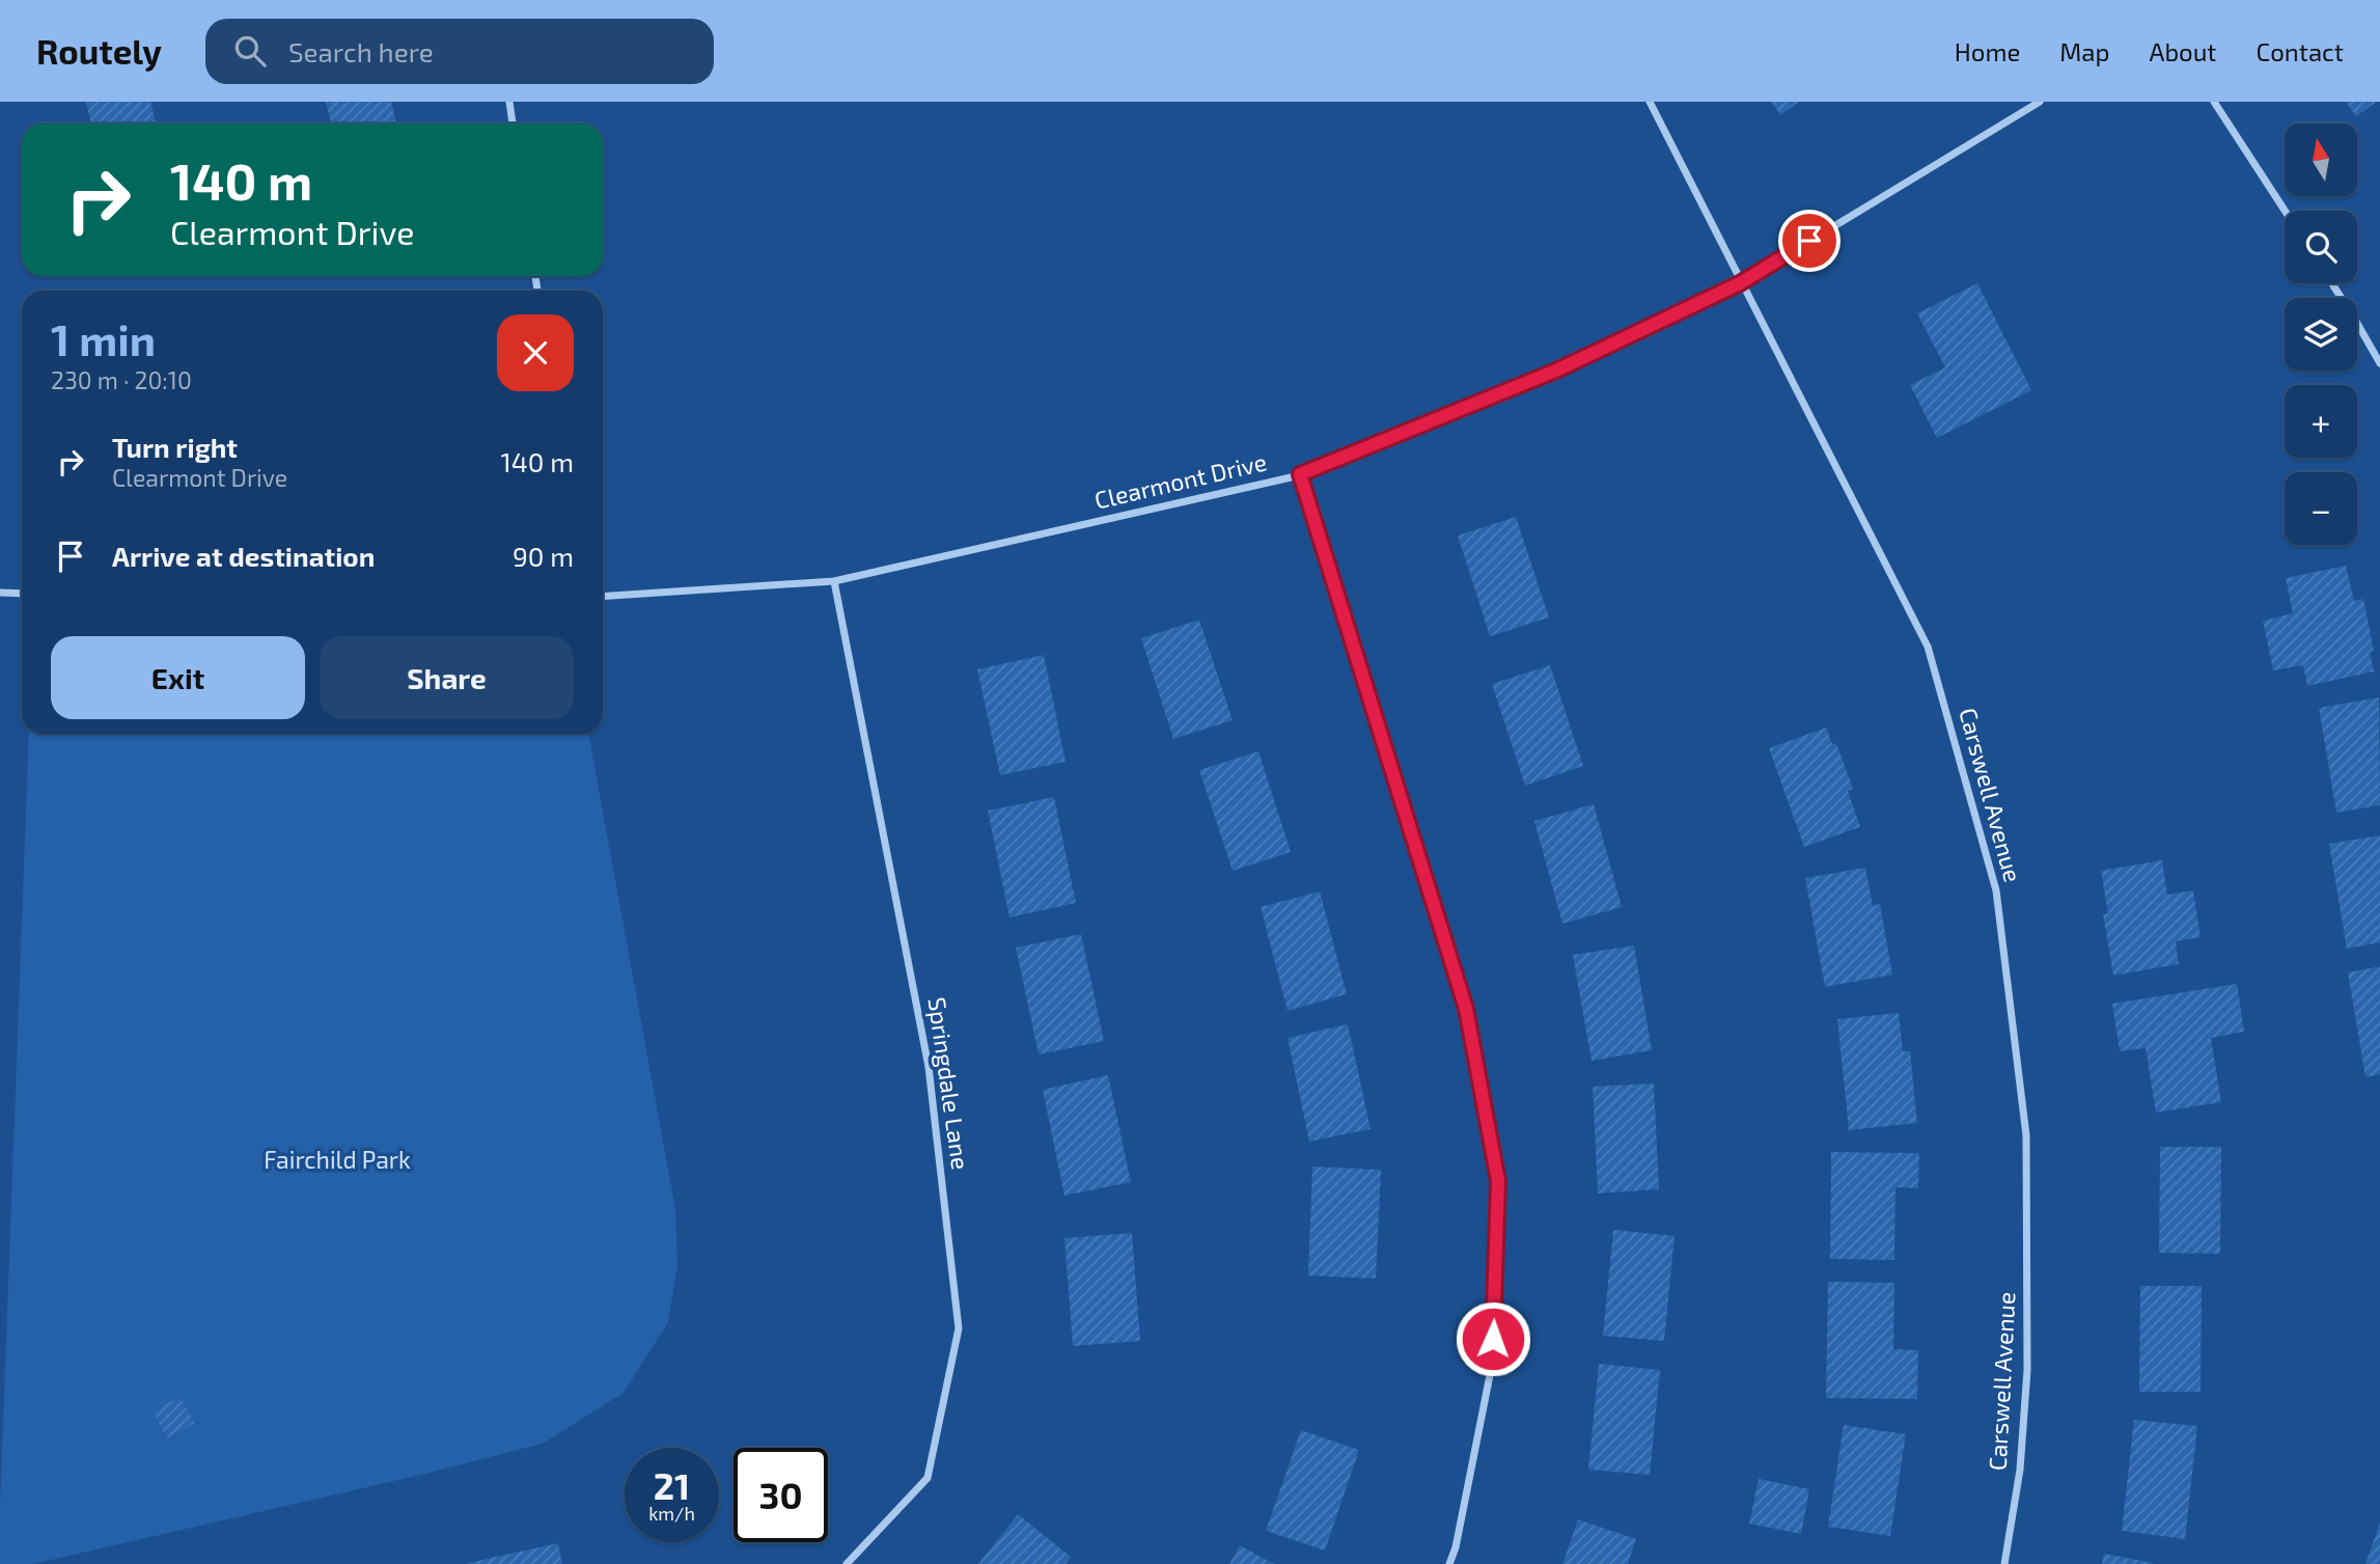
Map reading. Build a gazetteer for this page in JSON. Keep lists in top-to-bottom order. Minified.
{"streets":{"street":["Clearmont Drive","Carswell Avenue","Springdale Lane"]},"crossings":[["Clearmont Drive","Carswell Avenue"],["Clearmont Drive","Springdale Lane"]],"parks":["Fairchild Park"],"north":"top","page":{"header":"Routely","search":"Search here","nav":["Home","Map","About","Contact"],"map_buttons":["+","−"],"turn":["140 m","Clearmont Drive"],"heading":["1 min","230 m · 20:10"],"list":[{"name":"Turn right","note":"Clearmont Drive","value":"140 m"},{"name":"Arrive at destination","value":"90 m"}],"buttons":["Exit","Share"],"speed":"21 km/h","limit":"30"}}
